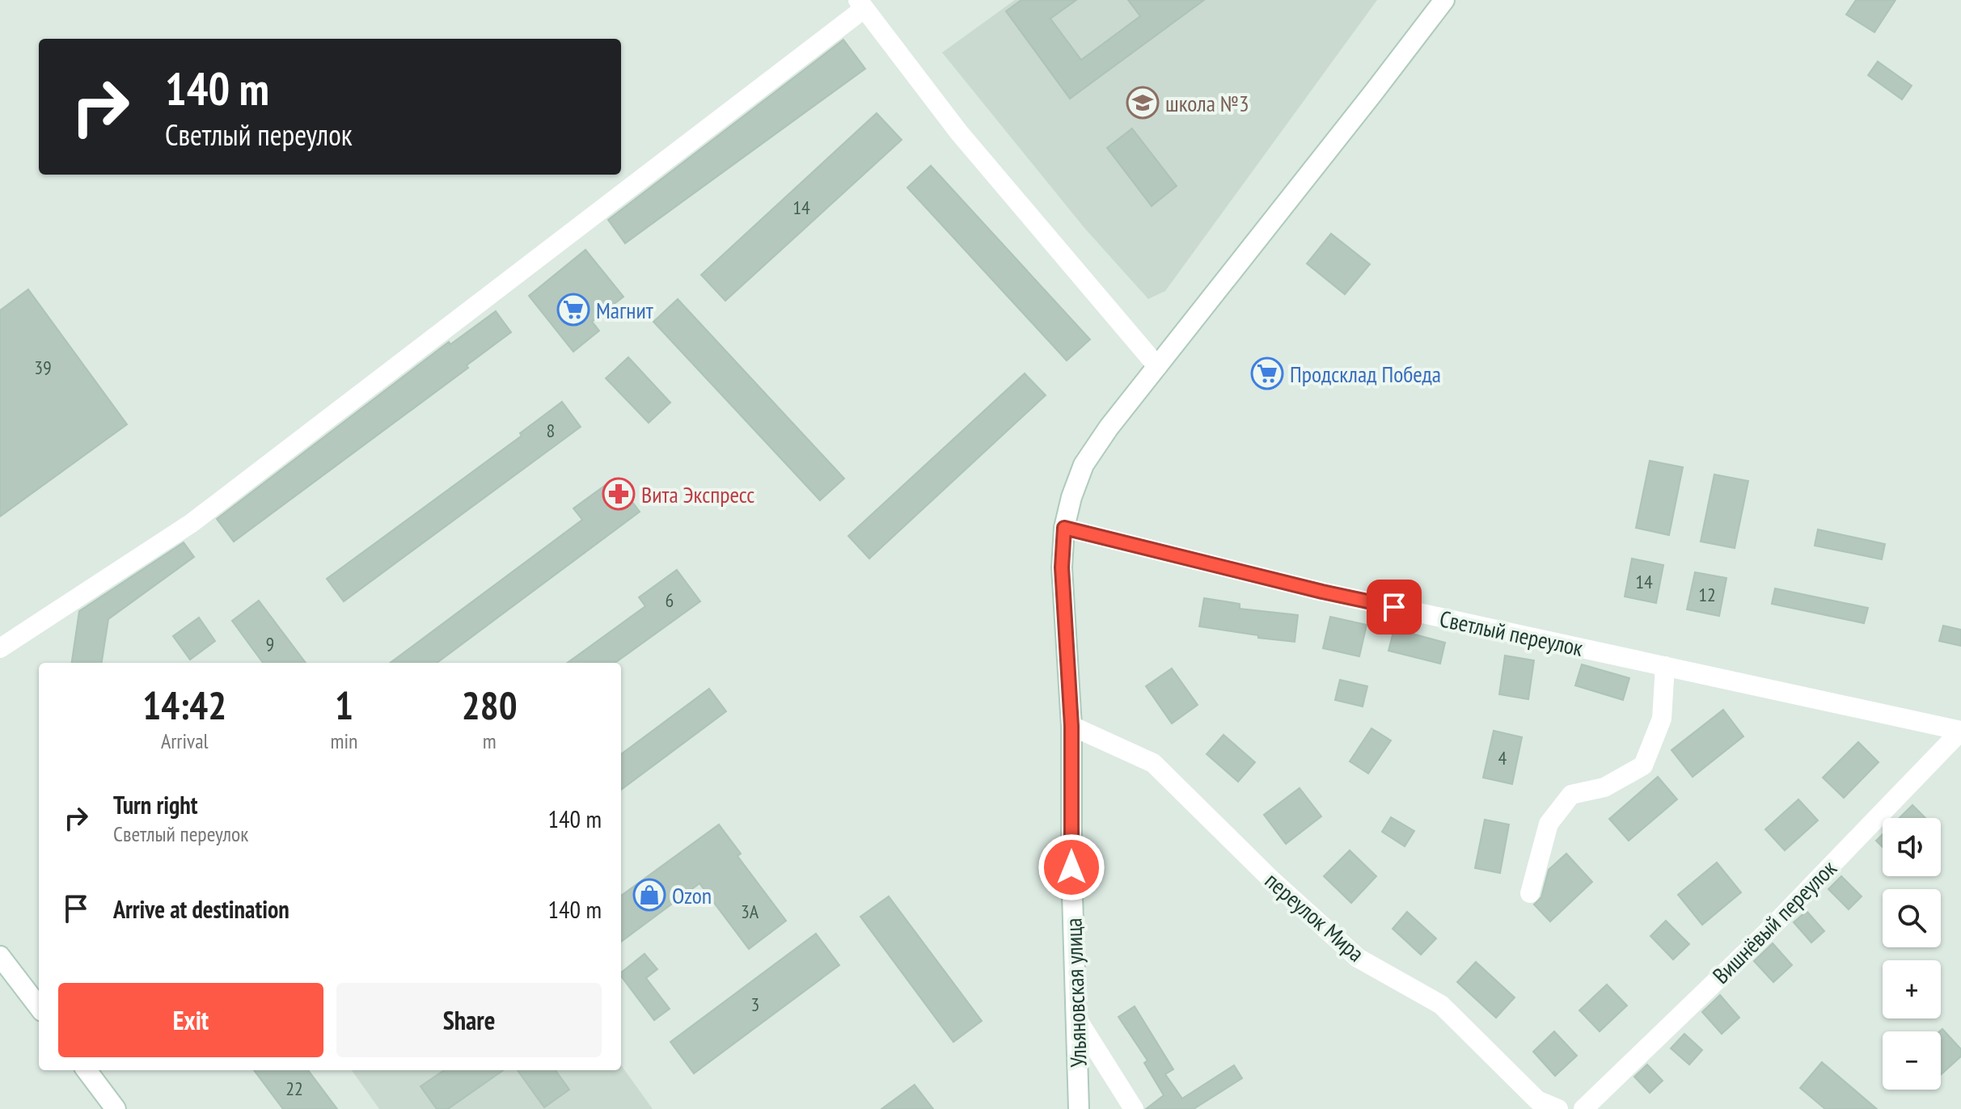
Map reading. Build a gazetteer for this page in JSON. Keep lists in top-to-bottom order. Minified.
{"streets":{"street":["Светлый переулок","переулок Мира","Вишнёвый переулок","Ульяновская улица"]},"crossings":[["Светлый переулок","Вишнёвый переулок"],["Светлый переулок","Ульяновская улица"],["переулок Мира","Ульяновская улица"]],"places":{"school or university":["школа №3"],"supermarket":["Магнит","Продсклад Победа"],"pharmacy":["Вита Экспресс"],"shop":["Ozon"]},"house_numbers":["14","39","8","14","12","6","9","4","3А","3","22"],"page":{"turn":["140 m","Светлый переулок"],"eta":["14:42","Arrival","1","min","280","m"],"list":[{"name":"Turn right","note":"Светлый переулок","value":"140 m"},{"name":"Arrive at destination","value":"140 m"}],"map_buttons":["+","−"],"buttons":["Exit","Share"]}}
